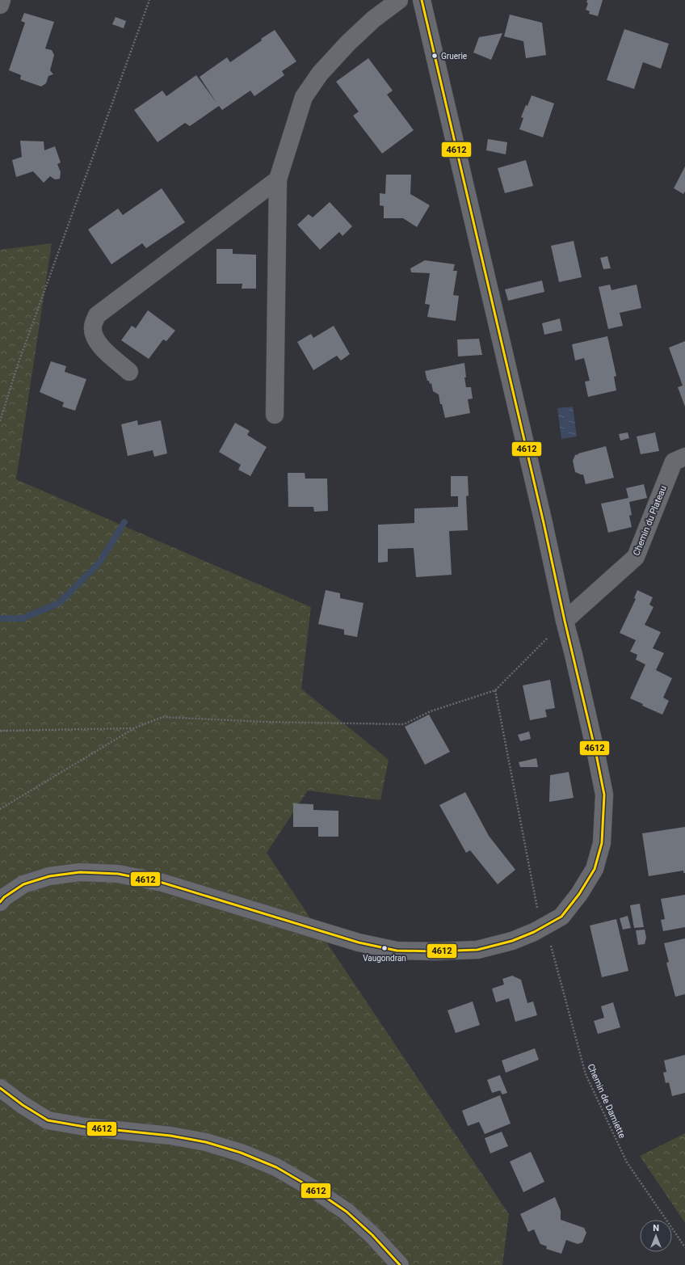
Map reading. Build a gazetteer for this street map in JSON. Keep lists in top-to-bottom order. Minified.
{"streets":{"street":["Chemin du Plateau"],"path":["Chemin de Damiette"]},"places":["Gruerie","Vaugondran"],"lines":["transit line 4612"],"north":"top"}
